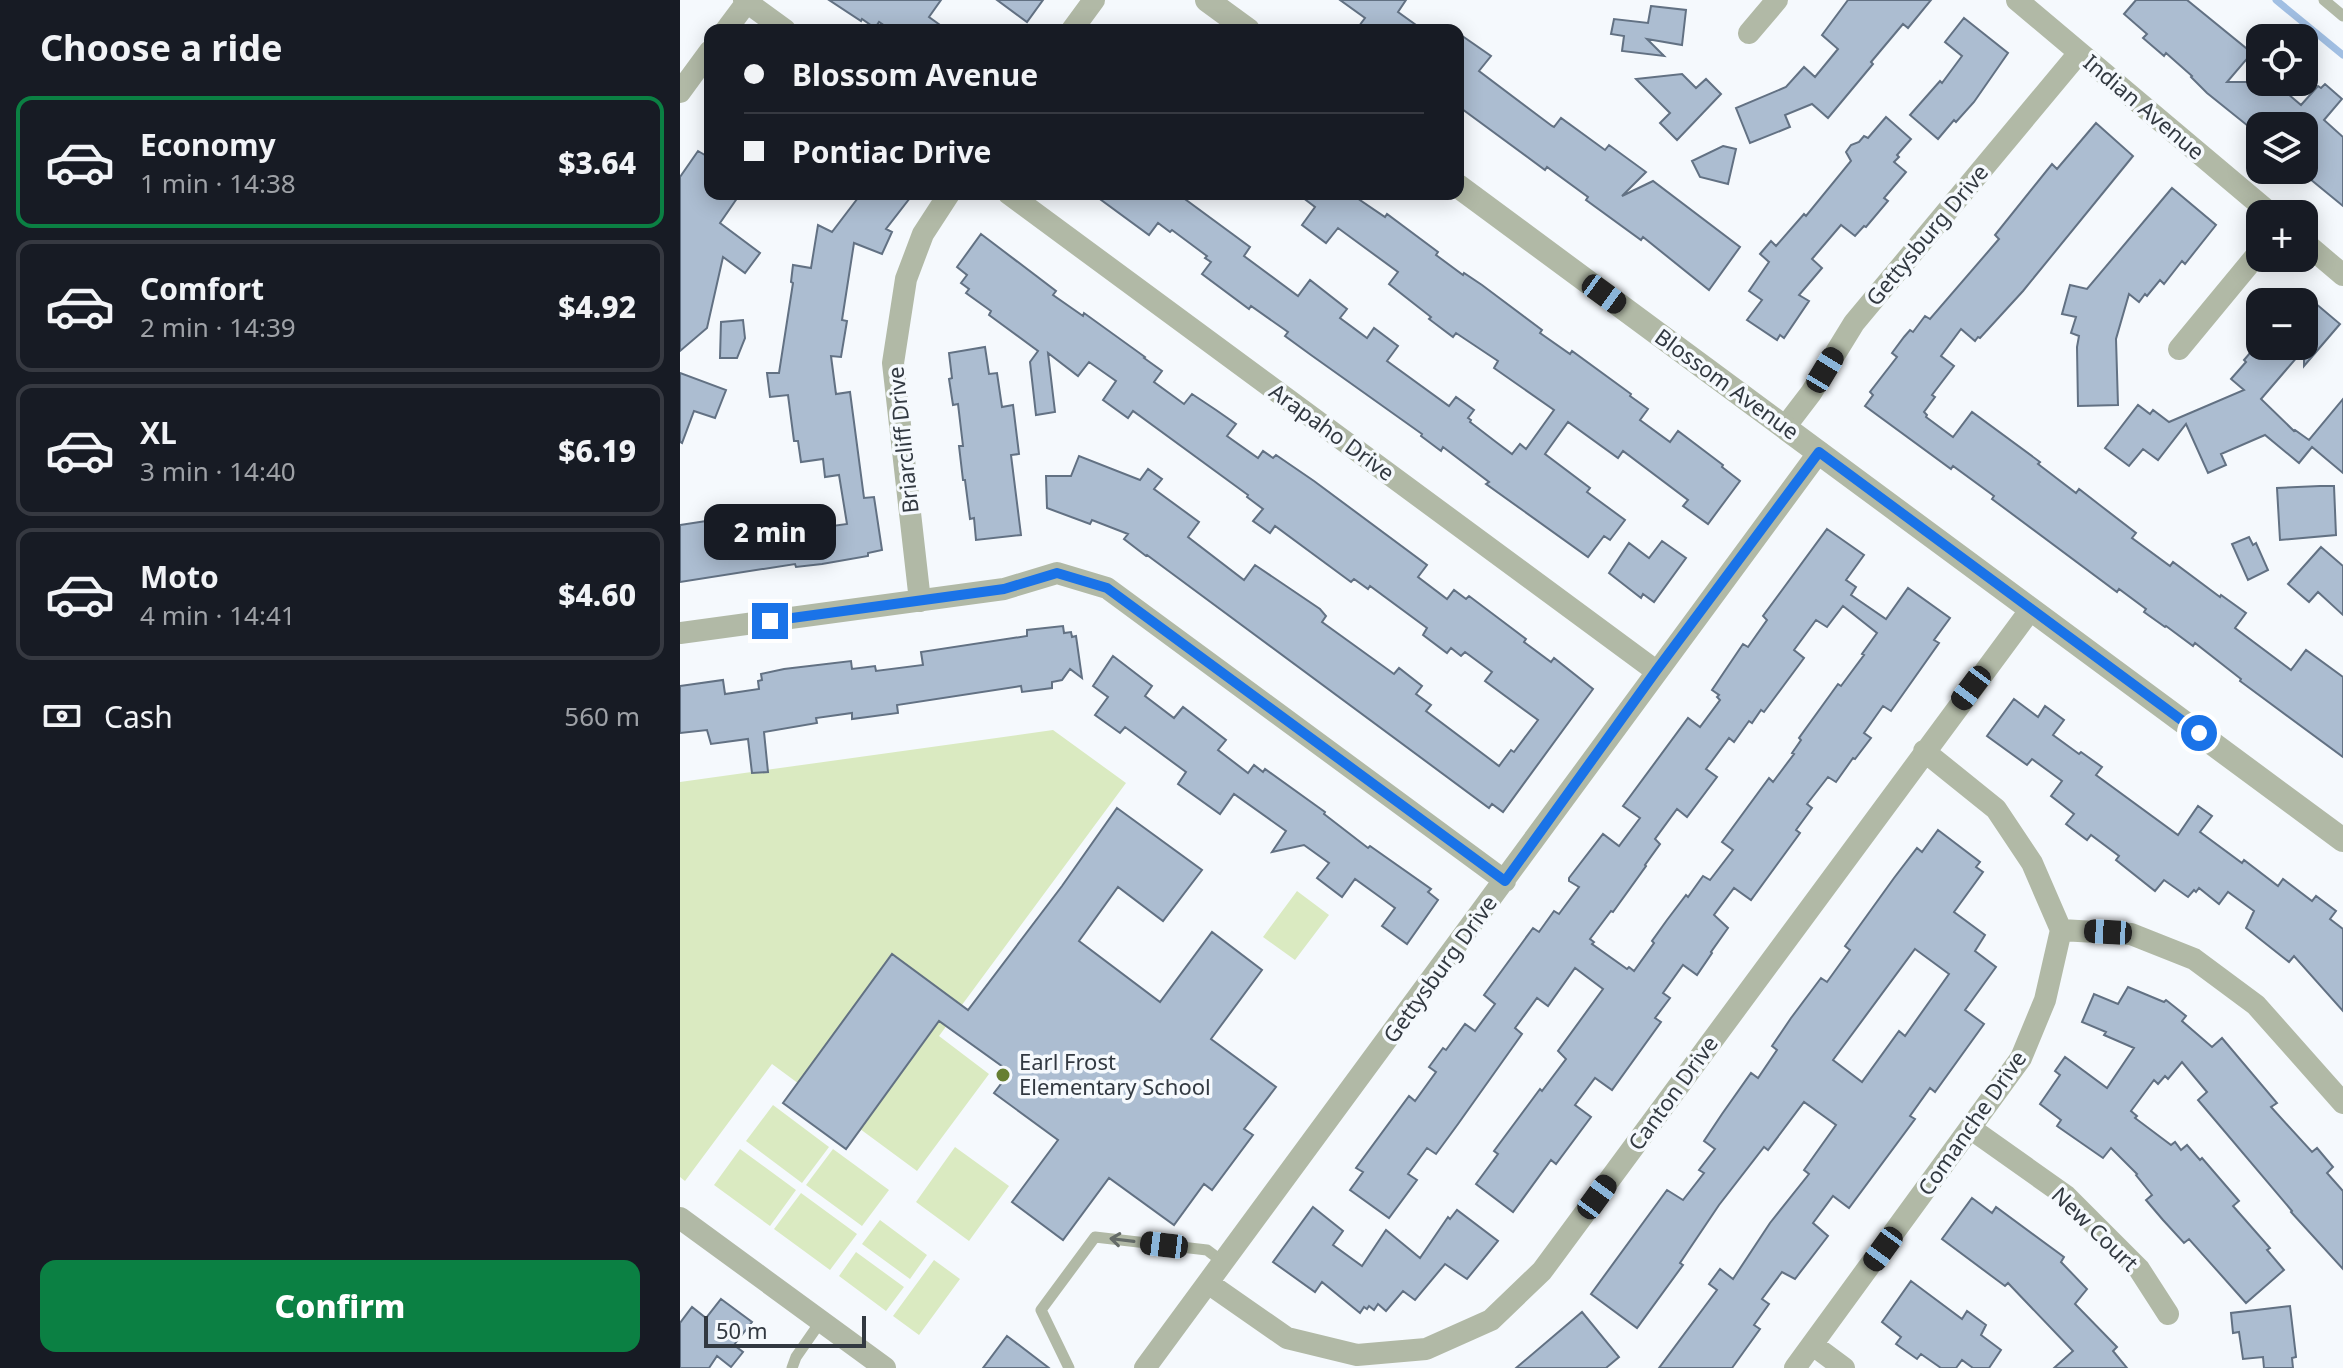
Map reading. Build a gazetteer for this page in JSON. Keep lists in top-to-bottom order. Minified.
{"streets":{"street":["Indian Avenue","Gettysburg Drive","Blossom Avenue","Arapaho Drive","Briarcliff Drive","Canton Drive","Comanche Drive","New Court"]},"crossings":[["Indian Avenue","Gettysburg Drive"],["Gettysburg Drive","Blossom Avenue"],["Gettysburg Drive","Arapaho Drive"],["Gettysburg Drive","Canton Drive"],["Blossom Avenue","Canton Drive"],["Comanche Drive","New Court"]],"places":["Earl Frost Elementary School"],"scale_bar":"50 m","page":{"heading":"Choose a ride","map_buttons":["+","−"],"banner":["Blossom Avenue","Pontiac Drive"],"list":[{"name":"Economy","note":"1 min · 14:38","value":"$3.64"},{"name":"Comfort","note":"2 min · 14:39","value":"$4.92"},{"name":"XL","note":"3 min · 14:40","value":"$6.19"},{"name":"Moto","note":"4 min · 14:41","value":"$4.60"}],"bubble":"2 min","pay":["Cash","560 m"],"buttons":"Confirm","scale":"50 m"}}
